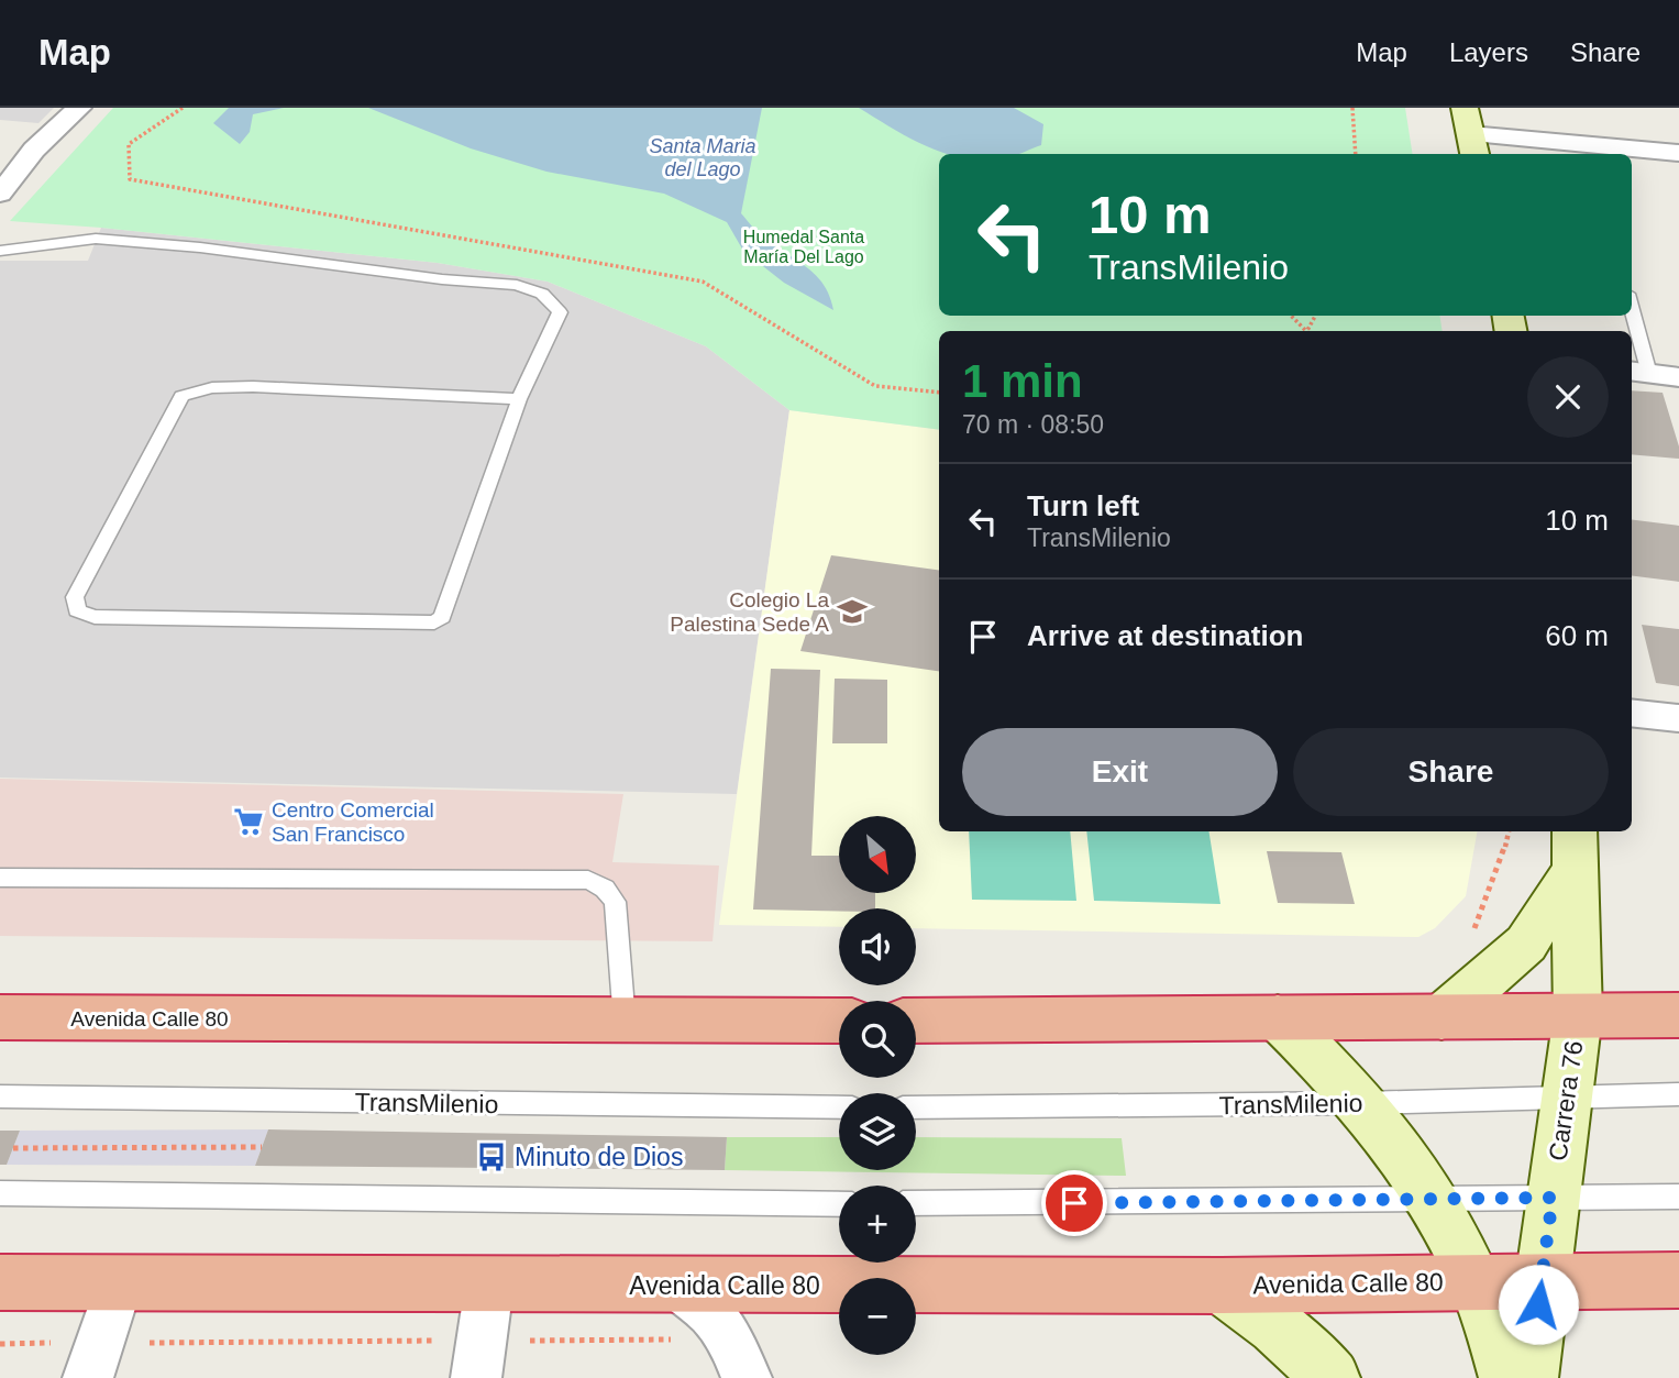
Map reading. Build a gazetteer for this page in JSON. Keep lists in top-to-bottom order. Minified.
{"streets":{"highway":["Avenida Calle 80"],"main road":["Carrera 76"],"lane":["TransMilenio"]},"crossings":[["Avenida Calle 80","Carrera 76"],["Carrera 76","TransMilenio"]],"water":["Santa Maria del Lago"],"parks":["Humedal Santa María Del Lago"],"places":{"school or university":["Colegio La Palestina Sede A"],"supermarket":["Centro Comercial San Francisco"],"bus stop":["Minuto de Dios"]},"north":"bottom right","page":{"header":"Map","nav":["Map","Layers","Share"],"turn":["10 m","TransMilenio"],"heading":["1 min","70 m · 08:50"],"list":[{"name":"Turn left","note":"TransMilenio","value":"10 m"},{"name":"Arrive at destination","value":"60 m"}],"buttons":["Exit","Share"],"map_buttons":["+","−"]}}
